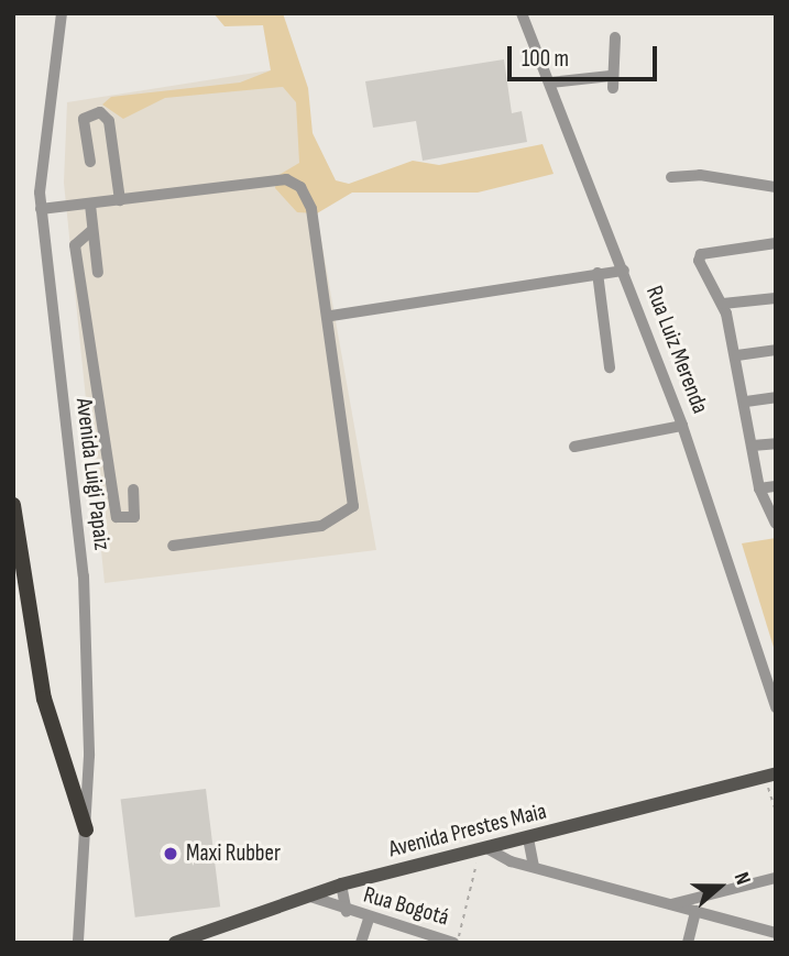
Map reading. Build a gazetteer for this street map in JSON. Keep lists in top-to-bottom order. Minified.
{"streets":{"main road":["Avenida Prestes Maia"],"street":["Rua Luiz Merenda","Avenida Luigi Papaiz","Rua Bogotá"]},"crossings":[["Avenida Prestes Maia","Rua Bogotá"]],"places":["Maxi Rubber"],"scale_bar":"100 m","north":"right"}
